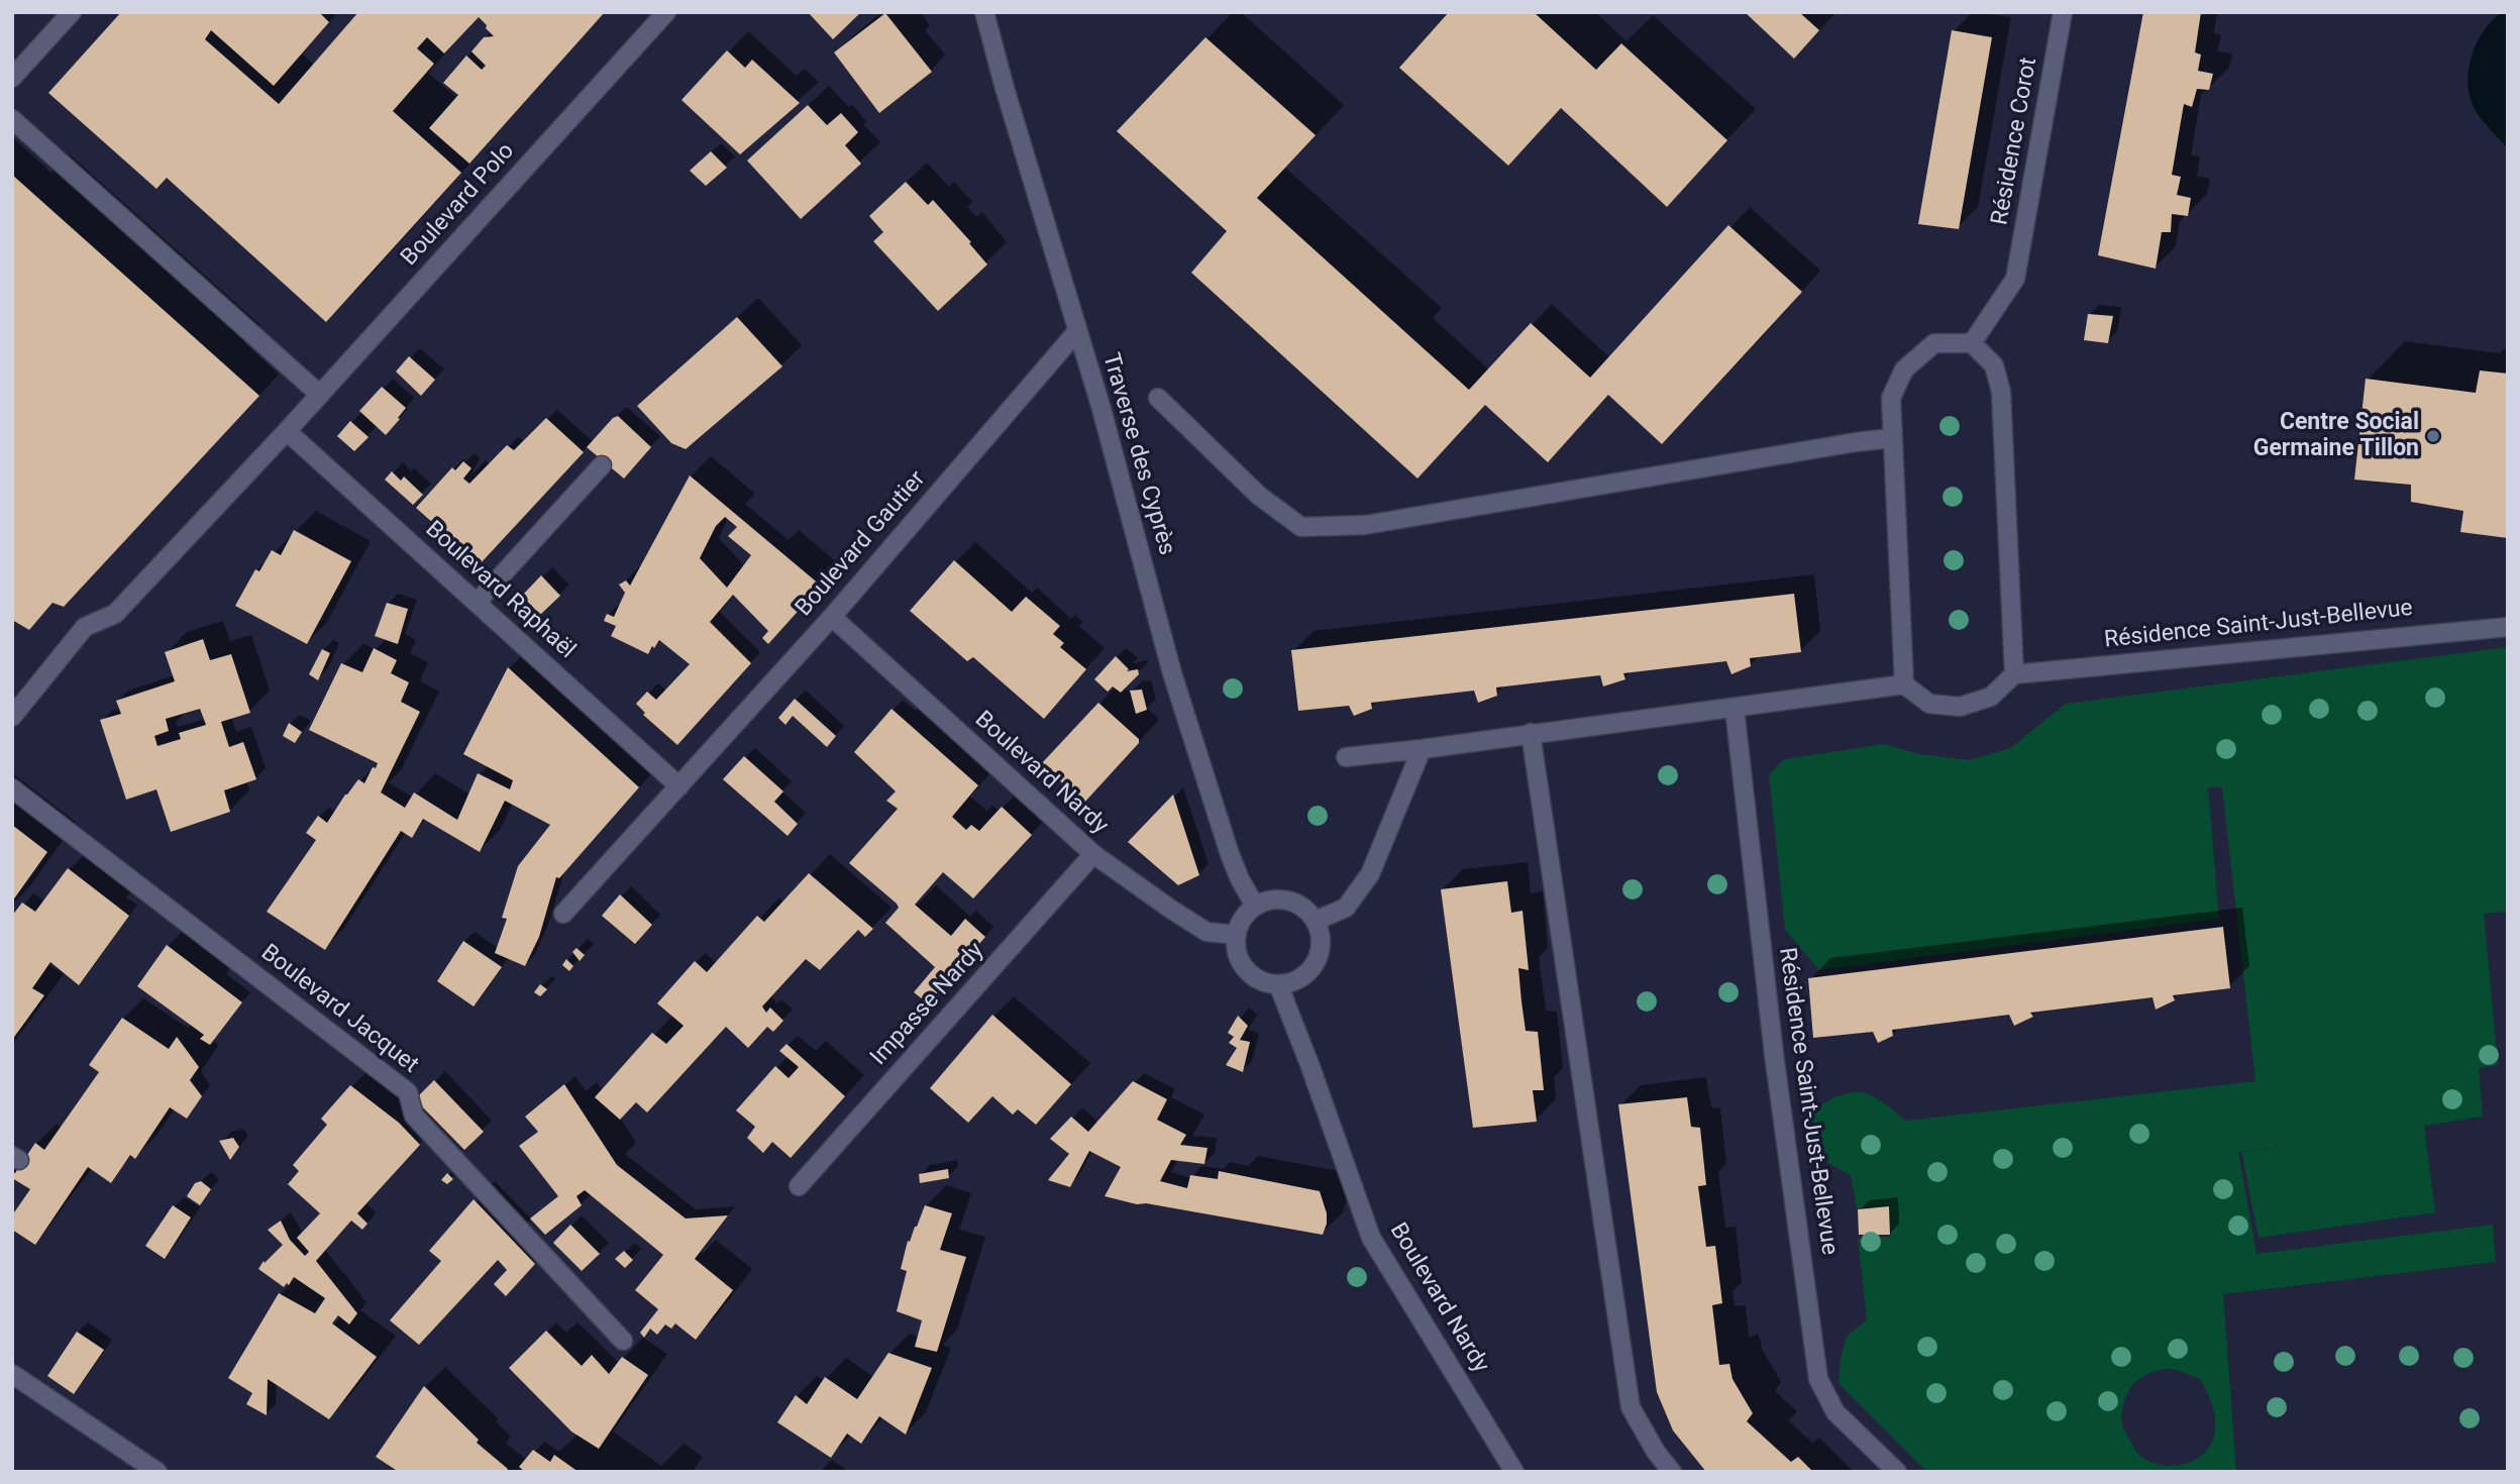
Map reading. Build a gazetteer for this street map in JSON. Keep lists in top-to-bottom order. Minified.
{"streets":{"street":["Résidence Corot","Boulevard Polo","Traverse des Cyprès","Boulevard Gautier","Boulevard Raphaël","Résidence Saint-Just-Bellevue","Boulevard Nardy","Impasse Nardy","Boulevard Jacquet"]},"crossings":[["Boulevard Polo","Boulevard Raphaël"],["Traverse des Cyprès","Boulevard Gautier"],["Traverse des Cyprès","Boulevard Nardy"],["Boulevard Gautier","Boulevard Raphaël"],["Boulevard Gautier","Boulevard Nardy"],["Boulevard Nardy","Impasse Nardy"]],"places":["Centre Social Germaine Tillon"]}
